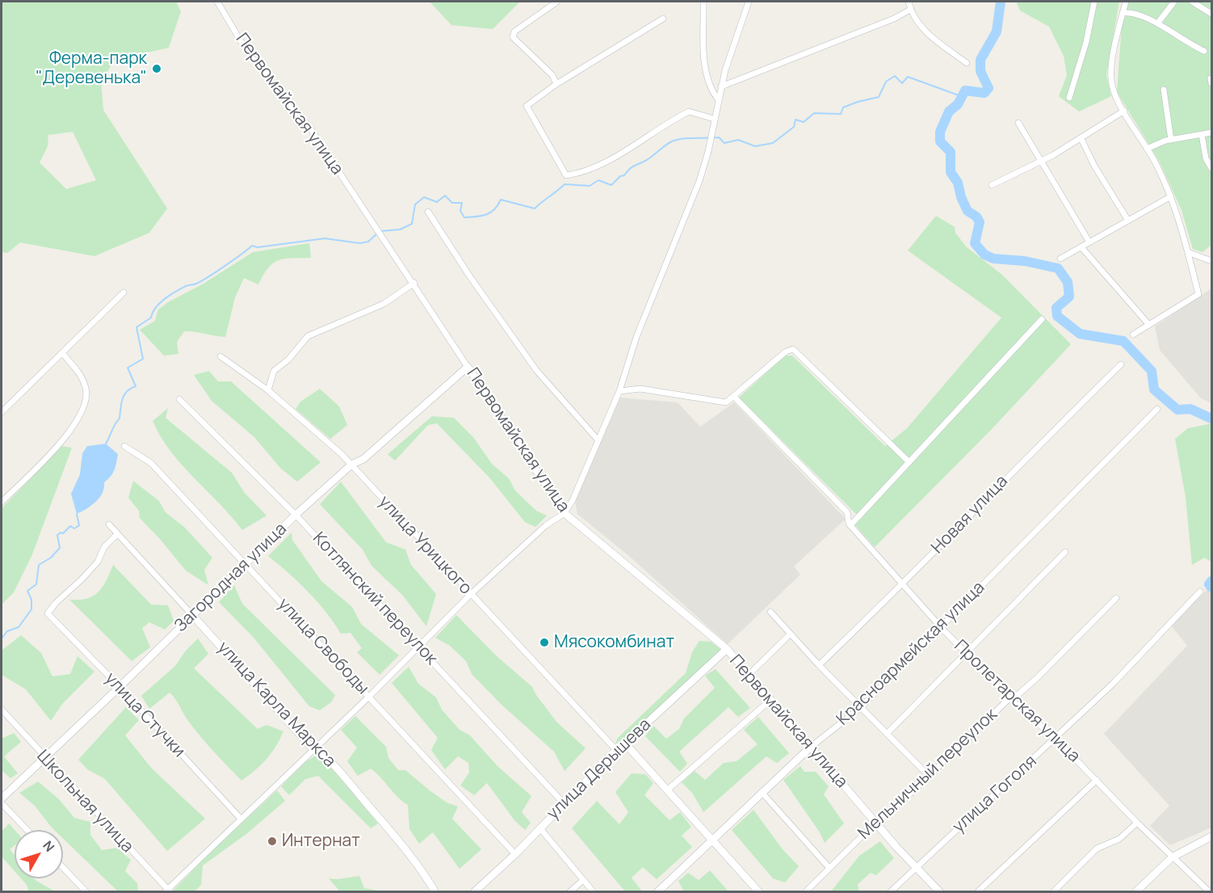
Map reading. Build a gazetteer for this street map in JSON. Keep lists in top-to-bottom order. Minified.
{"streets":{"street":["Первомайская улица","Новая улица","улица Урицкого","Загородная улица","Котлянский переулок","улица Свободы","Красноармейская улица","Пролетарская улица","улица Карла Маркса","улица Стучки","улица Дерышева","Мельничный переулок","улица Гоголя","Школьная улица"]},"crossings":[["Первомайская улица","Загородная улица"],["Первомайская улица","Красноармейская улица"],["Первомайская улица","улица Дерышева"],["Первомайская улица","Мельничный переулок"],["Первомайская улица","улица Гоголя"],["Новая улица","Пролетарская улица"],["улица Урицкого","Загородная улица"],["улица Урицкого","улица Дерышева"],["Загородная улица","Котлянский переулок"],["Загородная улица","улица Свободы"],["Загородная улица","улица Карла Маркса"],["Загородная улица","улица Стучки"],["Загородная улица","Школьная улица"],["Котлянский переулок","улица Дерышева"],["улица Свободы","улица Дерышева"],["Красноармейская улица","Пролетарская улица"],["Пролетарская улица","Мельничный переулок"],["Пролетарская улица","улица Гоголя"],["улица Карла Маркса","улица Стучки"]],"places":["Ферма-парк \"Деревенька\"","Мясокомбинат","Интернат"],"north":"top right"}
